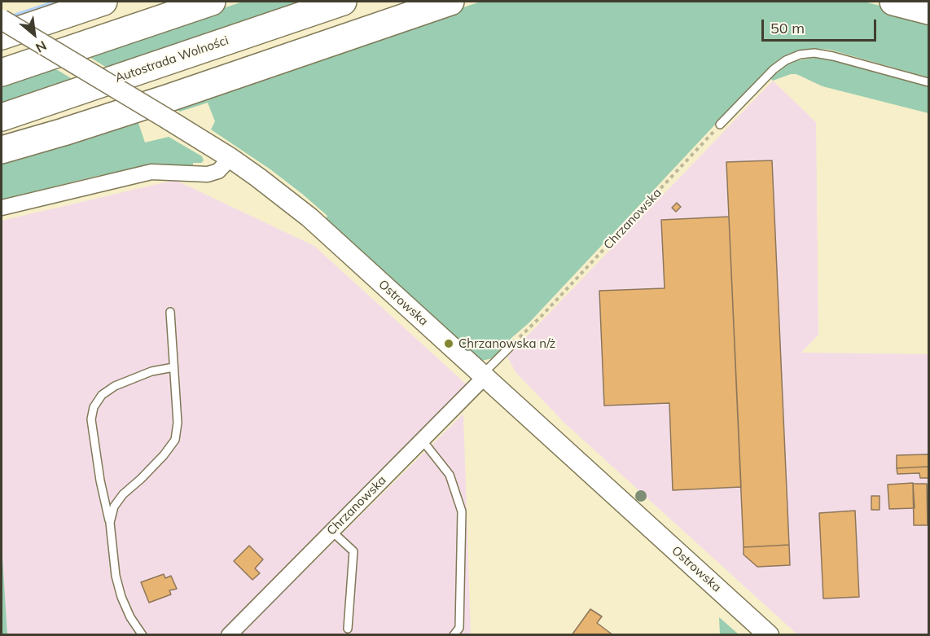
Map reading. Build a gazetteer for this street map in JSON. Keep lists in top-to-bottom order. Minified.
{"streets":{"highway":["Autostrada Wolności"],"street":["Chrzanowska","Ostrowska"]},"crossings":[["Chrzanowska","Ostrowska"]],"places":["Chrzanowska n/ż"],"scale_bar":"50 m","north":"bottom right"}
